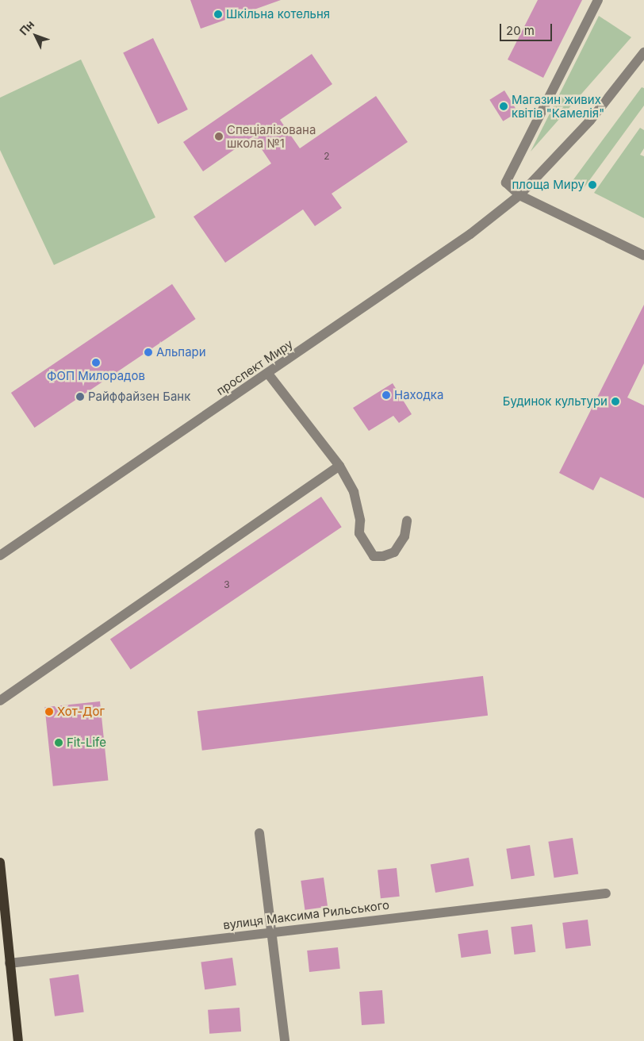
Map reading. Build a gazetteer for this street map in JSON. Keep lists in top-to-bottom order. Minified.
{"streets":{"street":["проспект Миру","вулиця Максима Рильського"]},"places":["Шкільна котельня","Магазин живих квітів \"Камелія\"","Спеціалізована школа №1","площа Миру","Альпари","ФОП Милорадов","Находка","Райффайзен Банк","Будинок культури","Хот-Дог","Fit-Life"],"house_numbers":["2","3"],"scale_bar":"20 m","north":"top left"}
